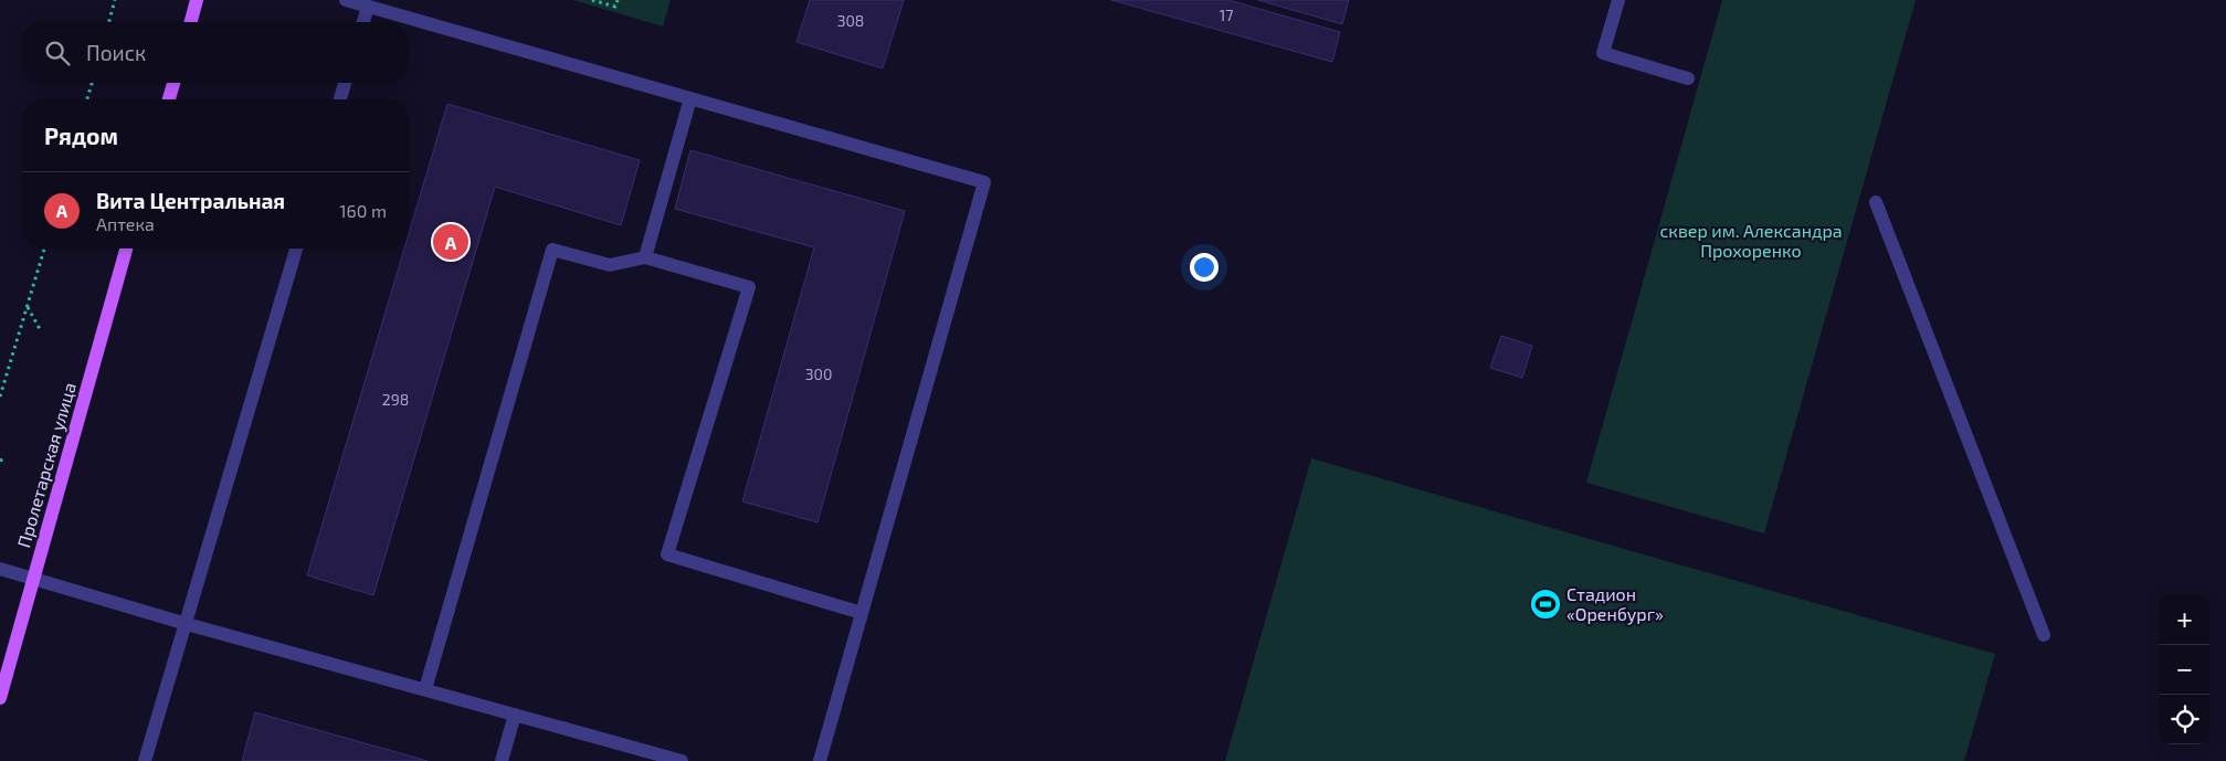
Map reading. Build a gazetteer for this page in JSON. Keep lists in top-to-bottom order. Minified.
{"streets":{"main road":["Пролетарская улица"]},"parks":["сквер им. Александра Прохоренко"],"places":{"sports":["Стадион «Оренбург»"]},"house_numbers":["17","308","300","298"],"page":{"search":"Поиск","heading":"Рядом","list":[{"mark":"A","name":"Вита Центральная","note":"Аптека","value":"160 m"}],"pins":"A","map_buttons":["+","−"]}}
